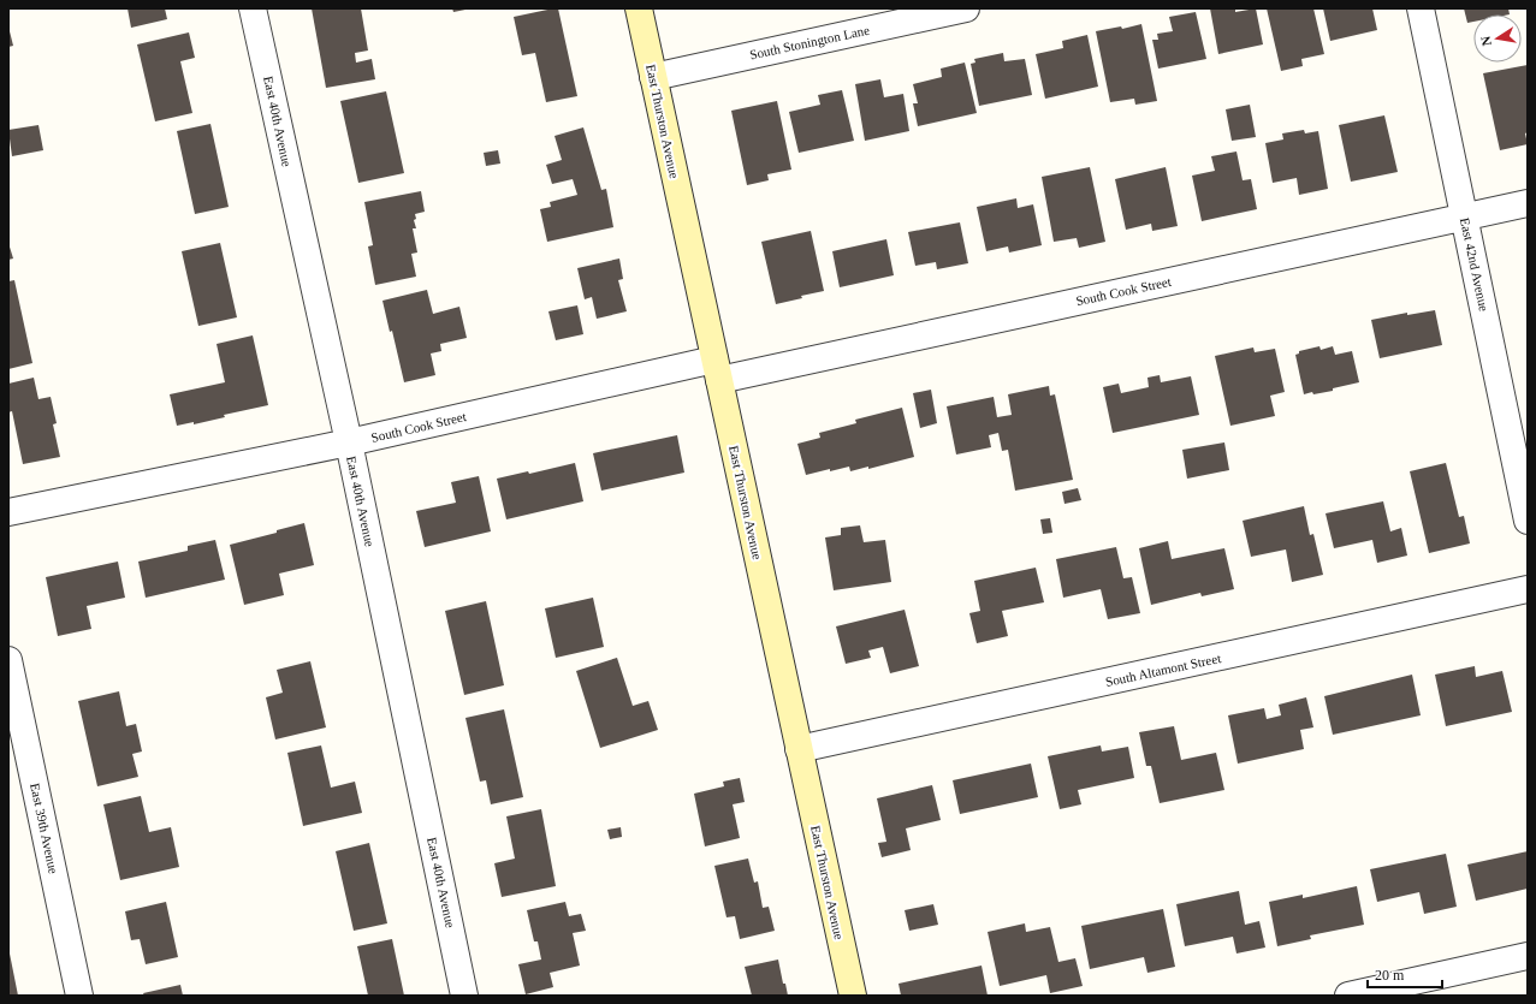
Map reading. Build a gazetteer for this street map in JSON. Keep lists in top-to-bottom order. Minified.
{"streets":{"street":["South Stonington Lane","East 40th Avenue","East Thurston Avenue","East 42nd Avenue","South Cook Street","South Altamont Street","East 39th Avenue"]},"crossings":[["South Stonington Lane","East Thurston Avenue"],["East 40th Avenue","South Cook Street"],["East Thurston Avenue","South Cook Street"],["East Thurston Avenue","South Altamont Street"],["East 42nd Avenue","South Cook Street"]],"scale_bar":"20 m","north":"left"}
